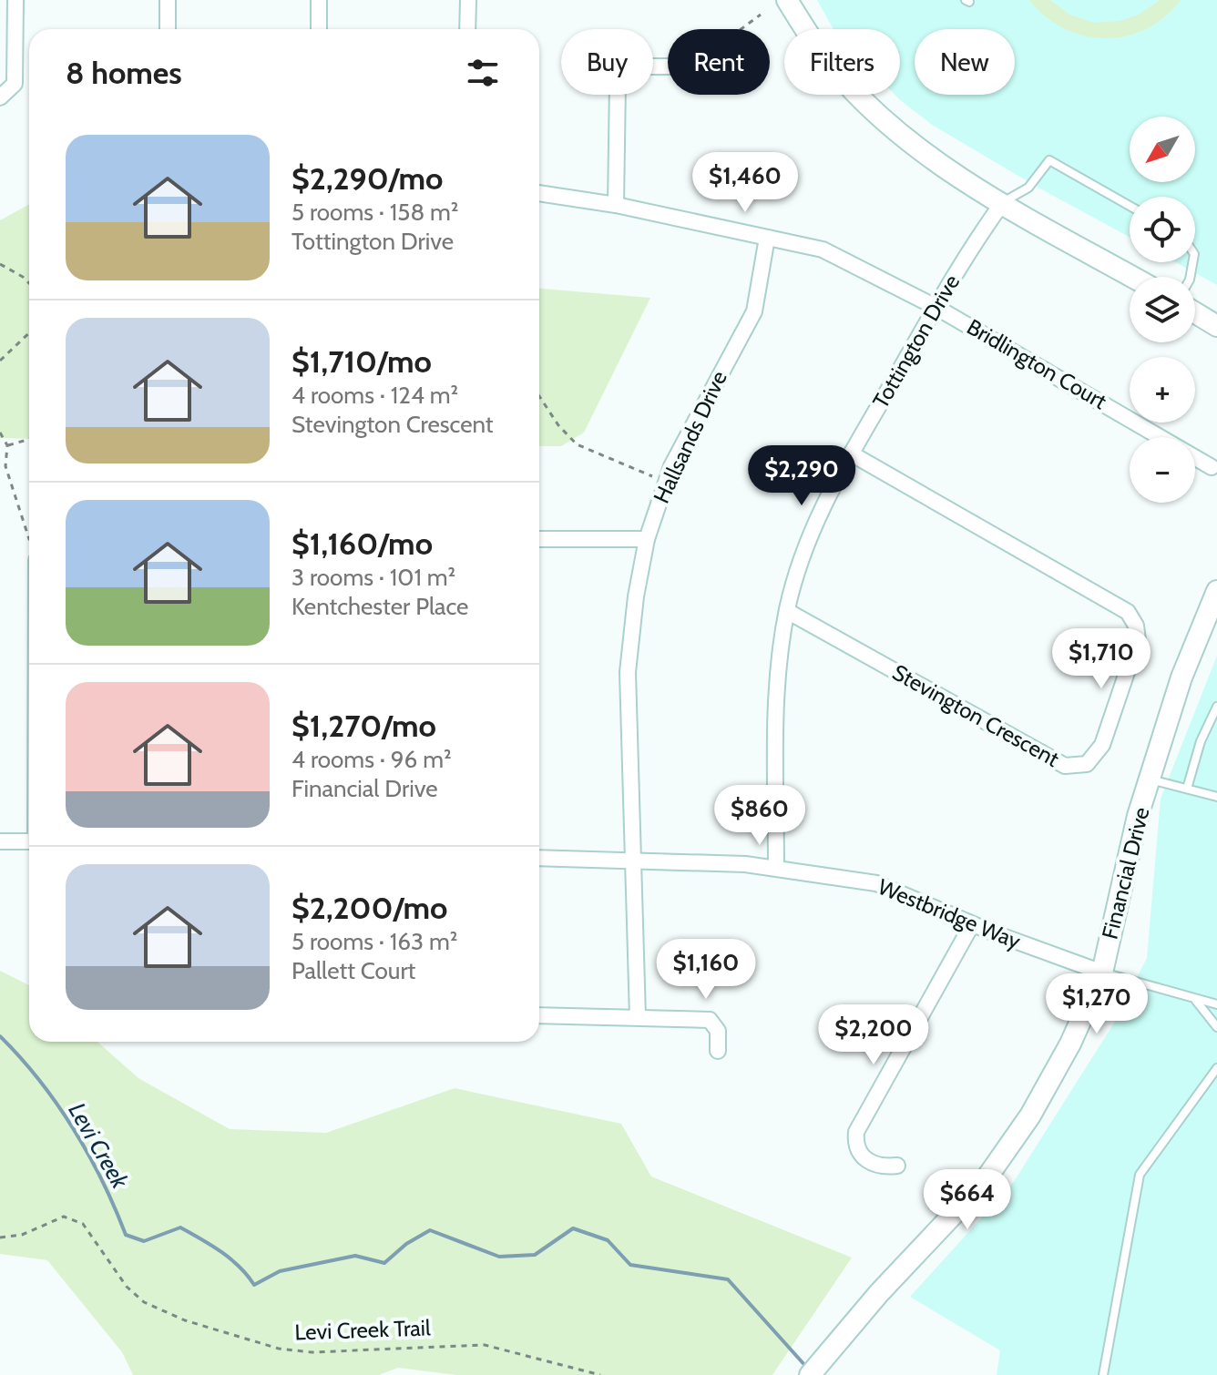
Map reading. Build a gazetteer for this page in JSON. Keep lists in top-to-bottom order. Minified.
{"streets":{"street":["Tottington Drive","Bridlington Court","Hallsands Drive","Stevington Crescent","Financial Drive","Westbridge Way"],"path":["Levi Creek Trail"]},"crossings":[["Tottington Drive","Bridlington Court"],["Tottington Drive","Stevington Crescent"],["Tottington Drive","Westbridge Way"],["Bridlington Court","Hallsands Drive"],["Hallsands Drive","Westbridge Way"],["Financial Drive","Westbridge Way"]],"water":["Levi Creek"],"north":"bottom left","page":{"chip":["Buy","Rent","Filters","New"],"heading":"8 homes","map_buttons":["+","−"],"list":[{"name":"$2,290/mo","note":"5 rooms · 158 m² · Tottington Drive"},{"name":"$1,710/mo","note":"4 rooms · 124 m² · Stevington Crescent"},{"name":"$1,160/mo","note":"3 rooms · 101 m² · Kentchester Place"},{"name":"$1,270/mo","note":"4 rooms · 96 m² · Financial Drive"},{"name":"$2,200/mo","note":"5 rooms · 163 m² · Pallett Court"}],"price":["$1,460","$2,290","$1,710","$860","$1,160","$1,270","$2,200","$664"]}}
